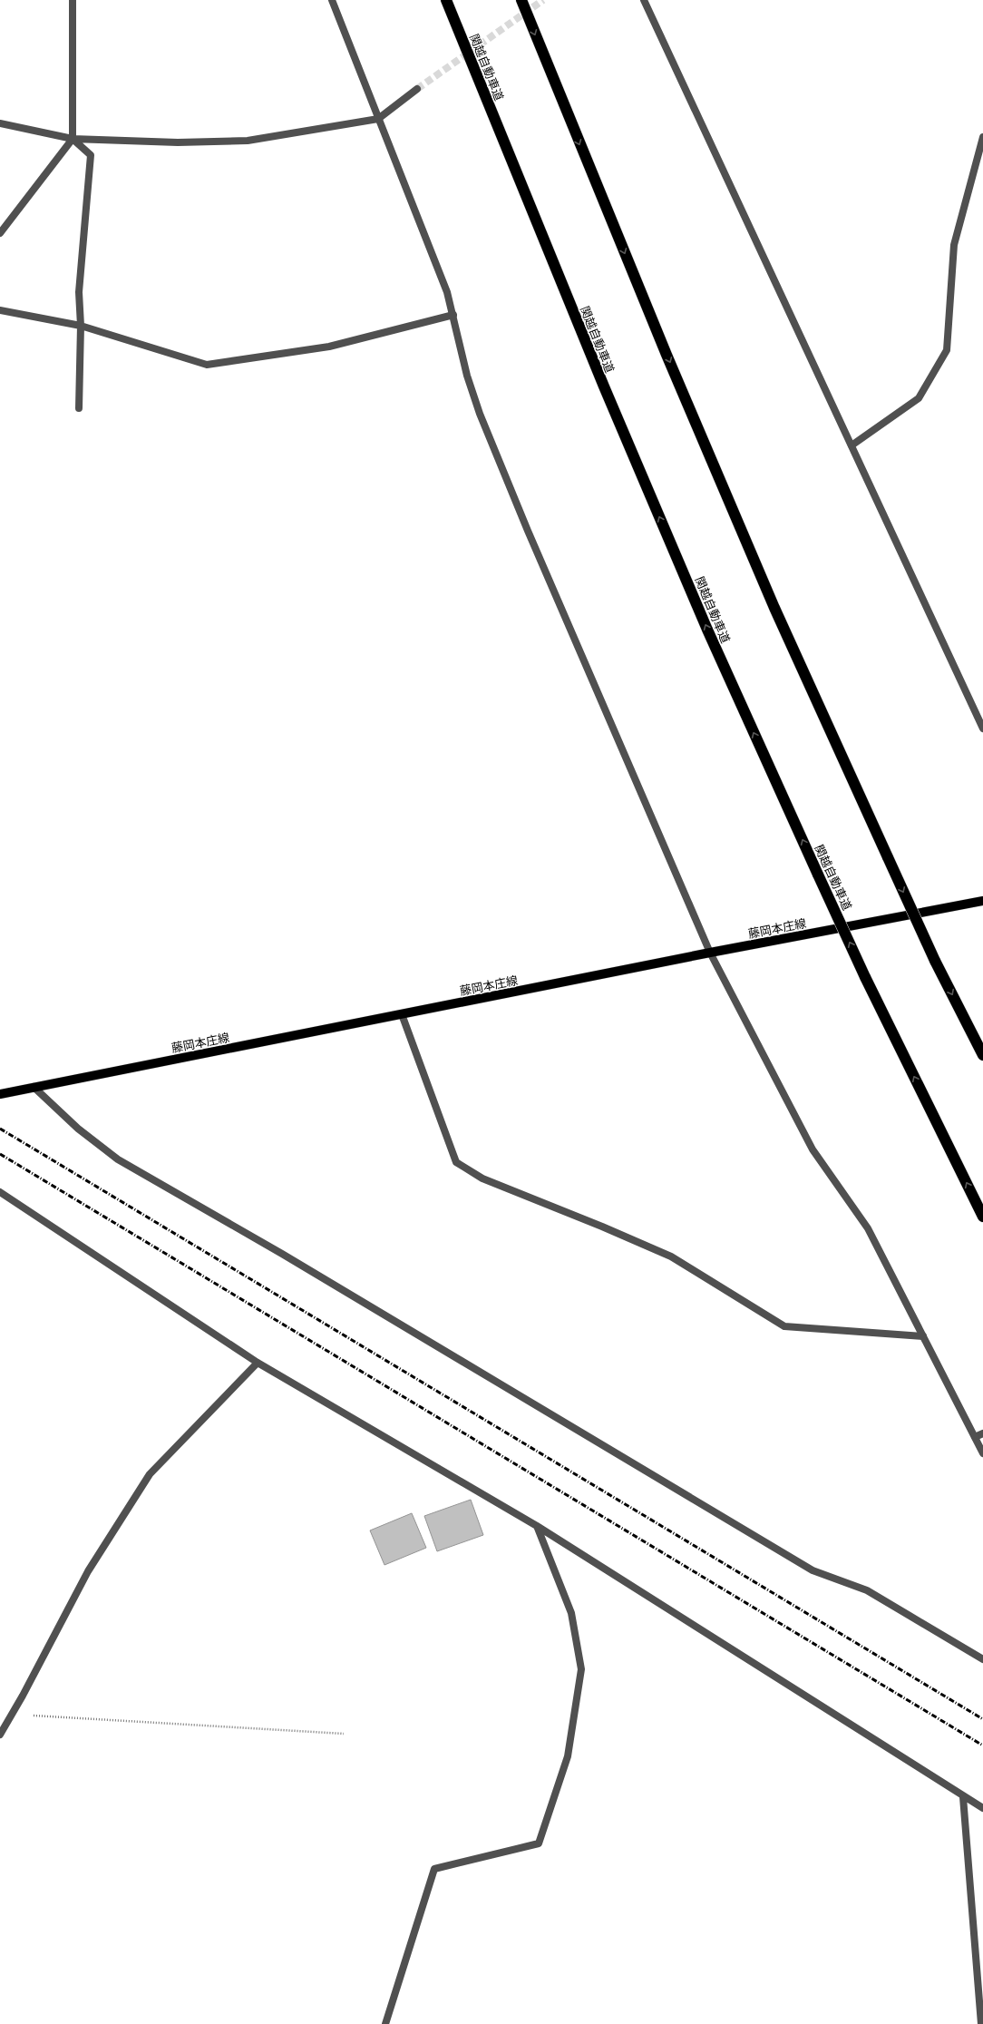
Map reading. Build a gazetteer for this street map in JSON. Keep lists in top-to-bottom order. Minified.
{"streets":{"highway":["関越自動車道"],"main road":["藤岡本庄線"]}}
